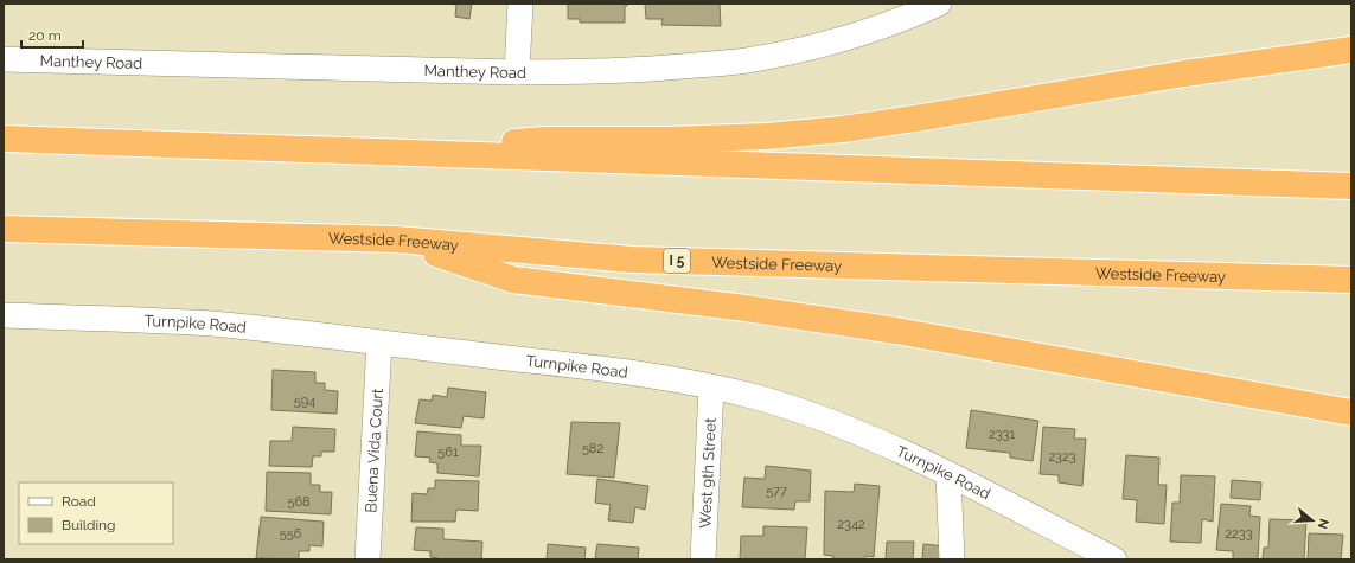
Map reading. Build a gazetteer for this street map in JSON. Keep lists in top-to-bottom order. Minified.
{"streets":{"highway":["Westside Freeway","I 5"],"street":["Manthey Road","Turnpike Road","Buena Vida Court","West 9th Street"]},"crossings":[["Turnpike Road","Buena Vida Court"],["Turnpike Road","West 9th Street"]],"house_numbers":["594","2331","582","561","2323","577","568","2342","556","2233"],"legend":["Road","Building"],"scale_bar":"20 m","north":"right"}
